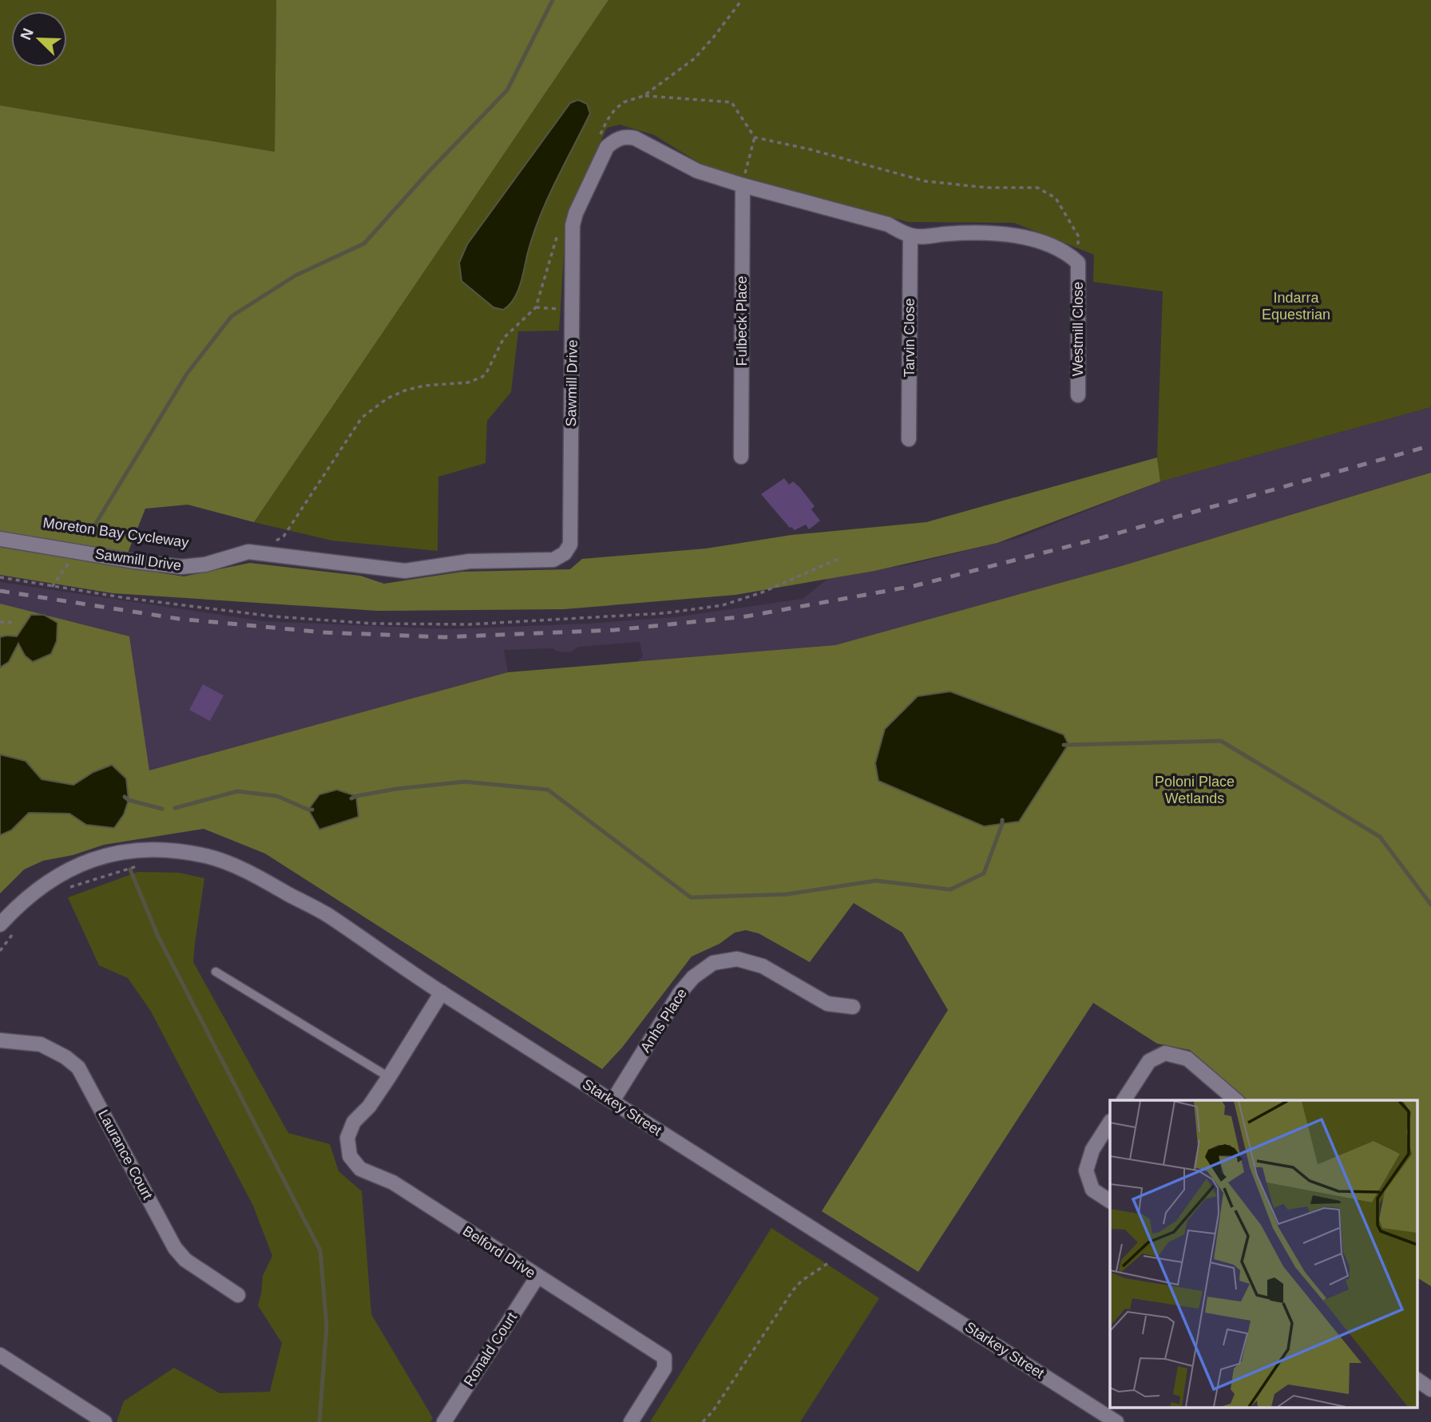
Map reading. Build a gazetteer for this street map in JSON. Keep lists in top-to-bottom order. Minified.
{"streets":{"street":["Fulbeck Place","Westmill Close","Tarvin Close","Sawmill Drive","Anhs Place","Starkey Street","Laurance Court","Belford Drive","Ronald Court"]},"crossings":[["Fulbeck Place","Sawmill Drive"],["Westmill Close","Sawmill Drive"],["Tarvin Close","Sawmill Drive"],["Anhs Place","Starkey Street"],["Starkey Street","Belford Drive"],["Belford Drive","Ronald Court"]],"parks":["Indarra Equestrian","Poloni Place Wetlands"],"north":"top left"}
